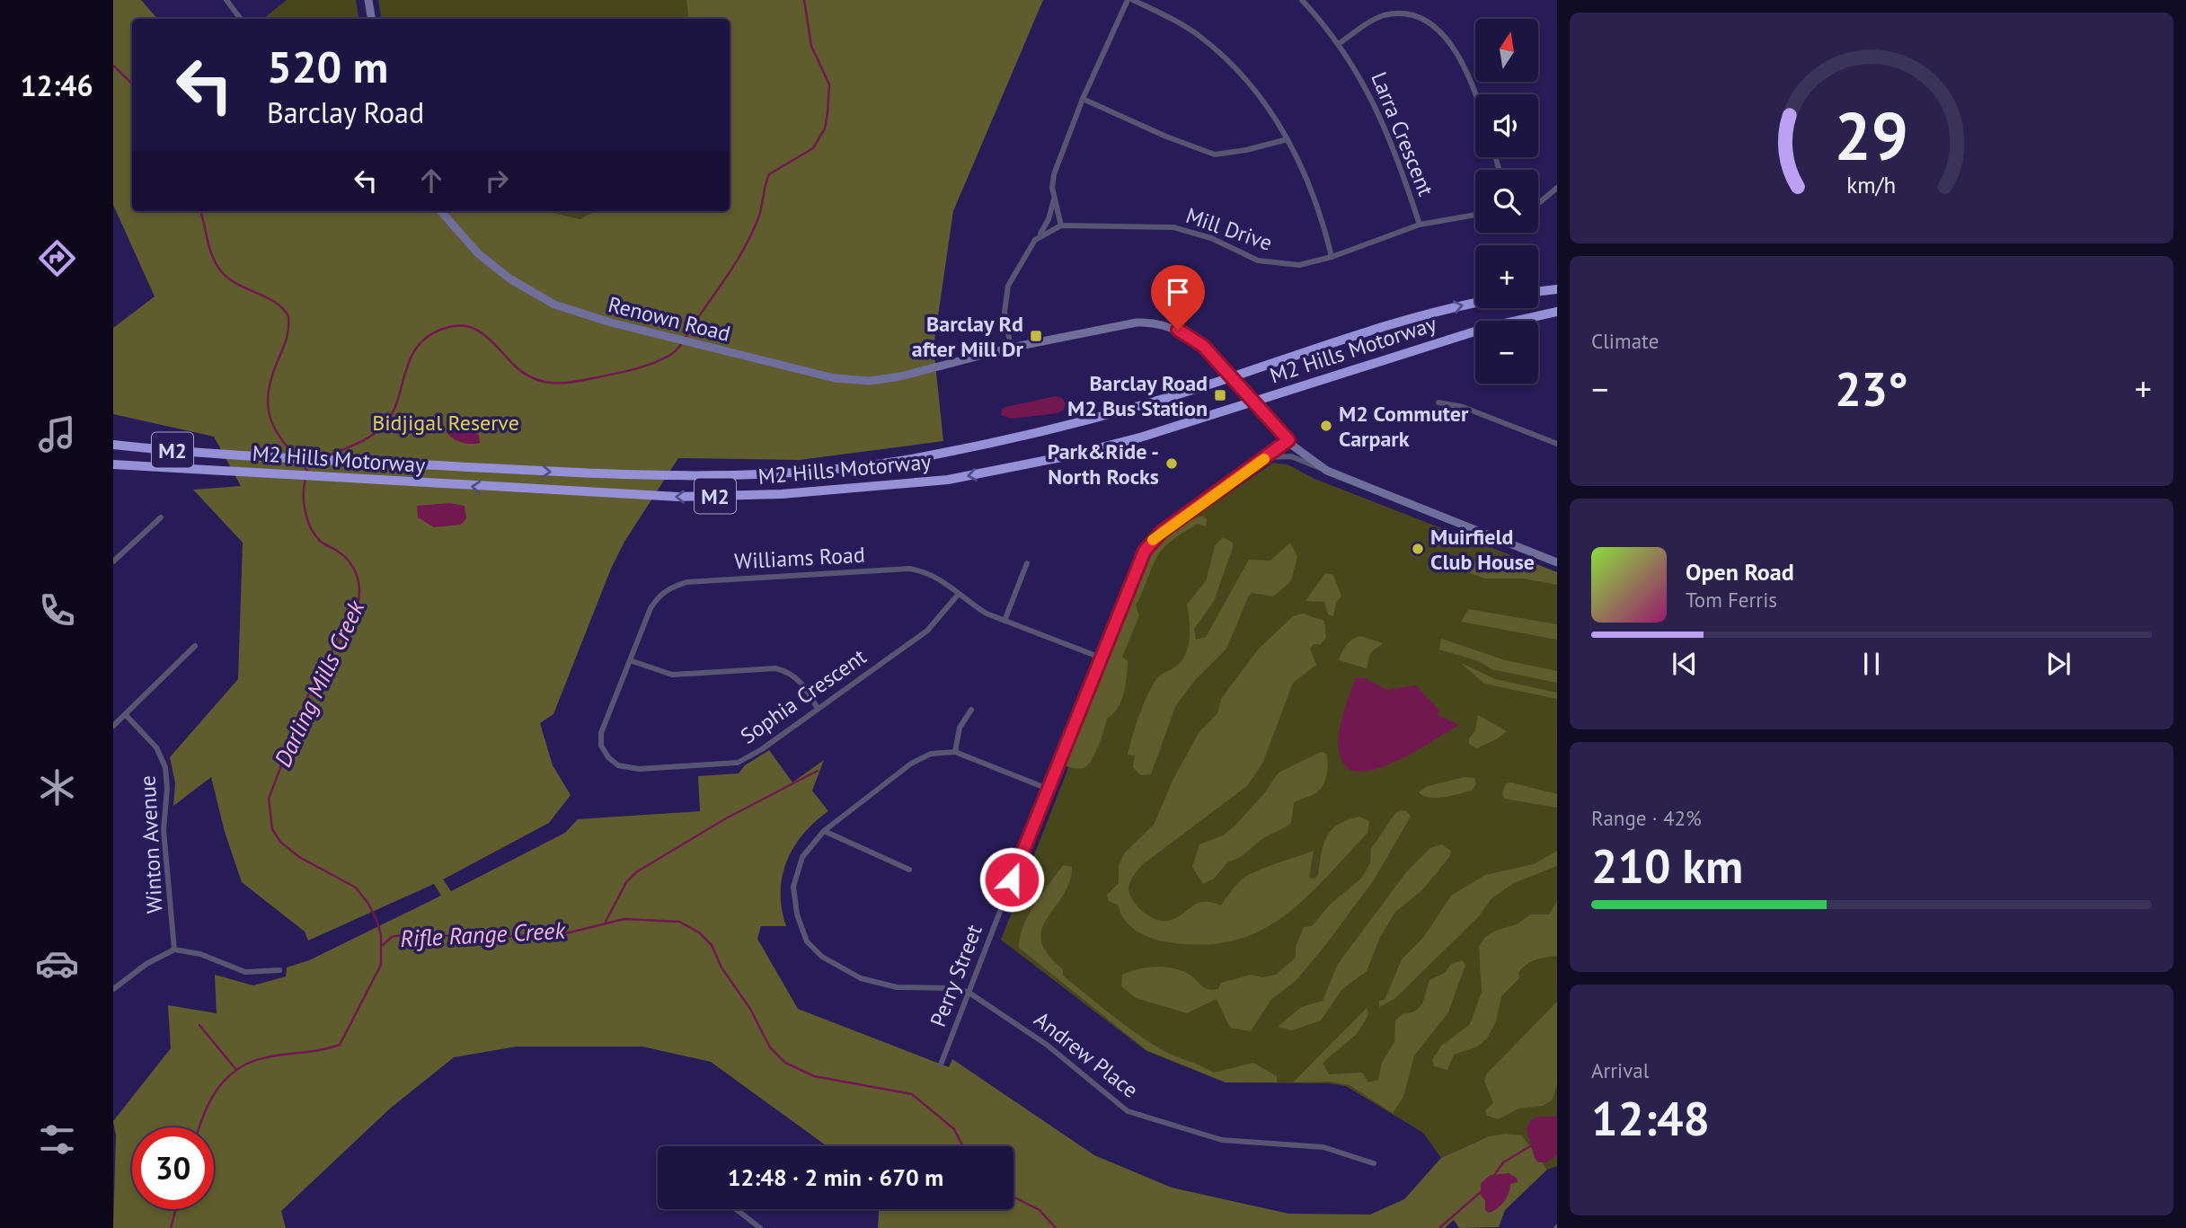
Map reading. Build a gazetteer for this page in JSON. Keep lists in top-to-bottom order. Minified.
{"streets":{"highway":["M2 Hills Motorway","M2"],"main road":["Renown Road"],"street":["Larra Crescent","Mill Drive","Williams Road","Sophia Crescent","Winton Avenue","Perry Street","Andrew Place"]},"crossings":[["Larra Crescent","Mill Drive"],["Renown Road","Perry Street"],["Williams Road","Sophia Crescent"],["Williams Road","Perry Street"],["Perry Street","Andrew Place"]],"water":["Darling Mills Creek","Rifle Range Creek"],"parks":["Bidjigal Reserve"],"places":{"transit":["Barclay Rd after Mill Dr","Barclay Road M2 Bus Station"],"other":["M2 Commuter Carpark","Park&Ride - North Rocks","Muirfield Club House"]},"north":"top","page":{"tabs":"12:46","map_buttons":["+","−"],"turn":["520 m","Barclay Road"],"tile":["Climate",["Range · 42%","210 km"],["Arrival","12:48"]],"heat":["−","23°","+"],"song":["Open Road","Tom Ferris"],"limit":"30","trip":"12:48 · 2 min · 670 m","gauge":["29","km/h"]}}
